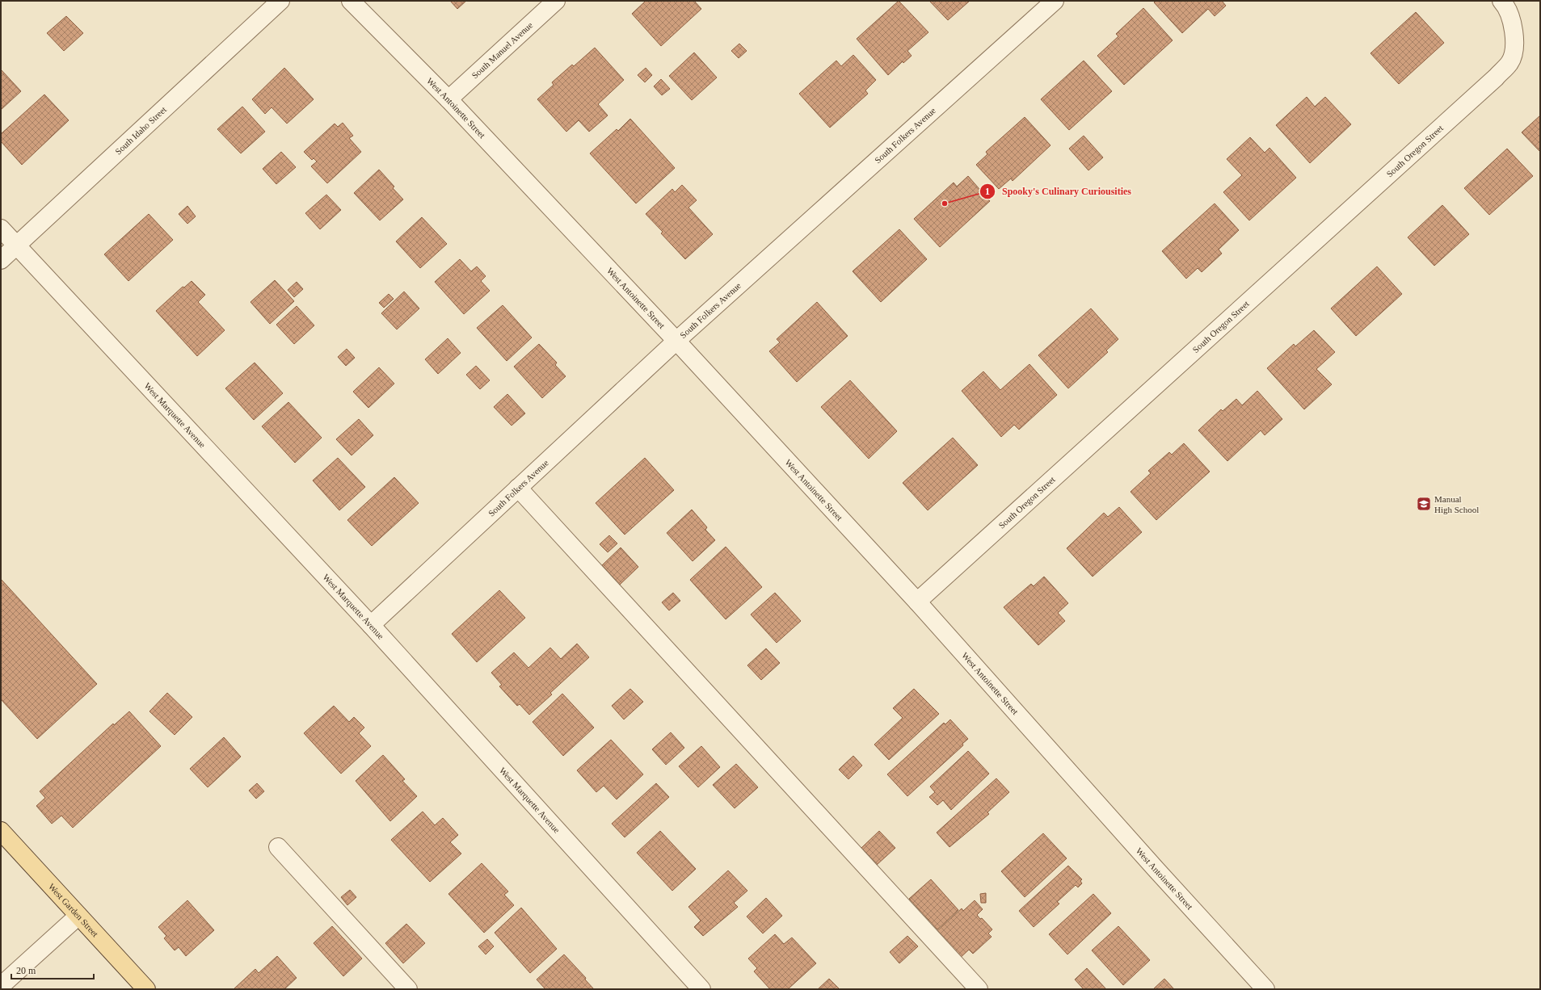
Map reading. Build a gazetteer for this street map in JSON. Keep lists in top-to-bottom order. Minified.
{"streets":{"main road":["West Garden Street"],"street":["South Manuel Avenue","West Antoinette Street","South Idaho Street","South Folkers Avenue","South Oregon Street","West Marquette Avenue"]},"crossings":[["South Manuel Avenue","West Antoinette Street"],["West Antoinette Street","South Folkers Avenue"],["West Antoinette Street","South Oregon Street"],["South Idaho Street","West Marquette Avenue"],["South Folkers Avenue","West Marquette Avenue"]],"places":{"other":["Spooky's Culinary Curiousities"],"school or university":["Manual High School"]},"scale_bar":"20 m"}
